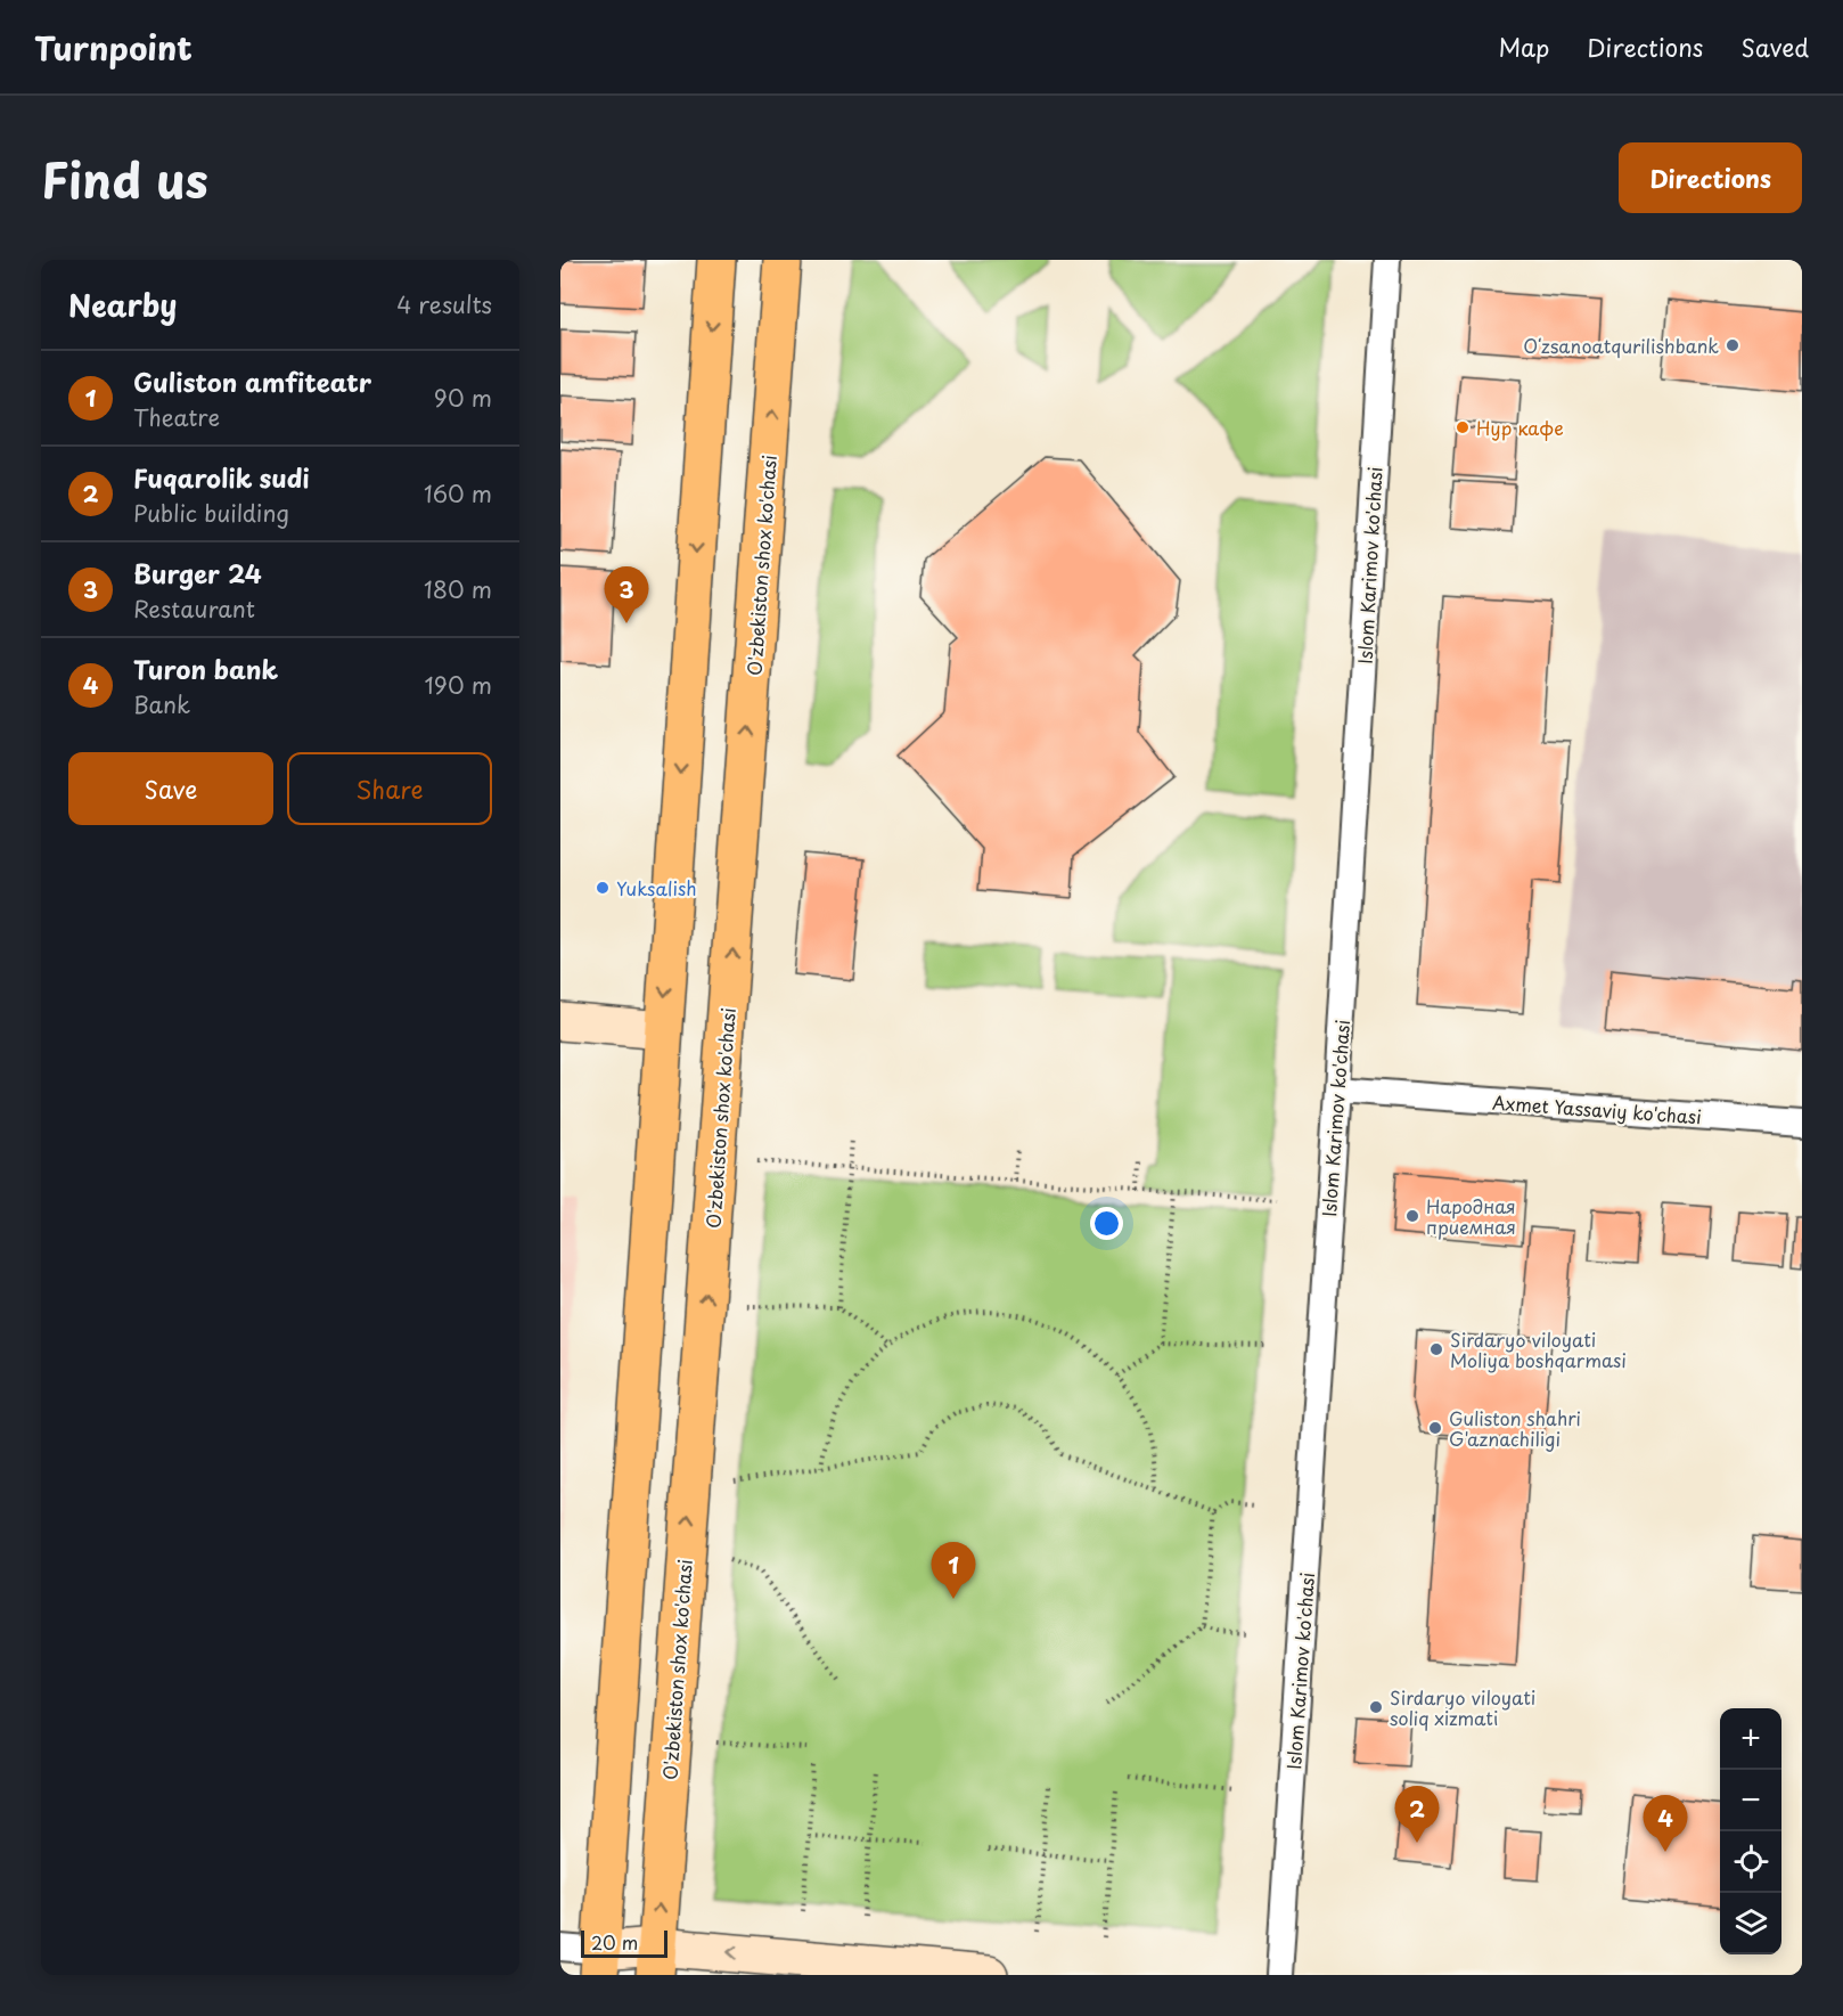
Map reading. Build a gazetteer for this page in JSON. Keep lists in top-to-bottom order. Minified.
{"streets":{"main road":["O'zbekiston shox ko'chasi"],"street":["Islom Karimov ko'chasi","Axmet Yassaviy ko'chasi"]},"crossings":[["Islom Karimov ko'chasi","Axmet Yassaviy ko'chasi"]],"places":["Oʻzsanoatqurilishbank","Нур кафе","Yuksalish","Народная приемная","Sirdaryo viloyati Moliya boshqarmasi","Guliston shahri G'aznachiligi","Sirdaryo viloyati soliq xizmati"],"scale_bar":"20 m","page":{"header":"Turnpoint","nav":["Map","Directions","Saved"],"title":"Find us","buttons":["Directions",["Save","Share"]],"heading":["Nearby","4 results"],"list":[{"mark":"1","name":"Guliston amfiteatr","note":"Theatre","value":"90 m"},{"mark":"2","name":"Fuqarolik sudi","note":"Public building","value":"160 m"},{"mark":"3","name":"Burger 24","note":"Restaurant","value":"180 m"},{"mark":"4","name":"Turon bank","note":"Bank","value":"190 m"}],"pins":["3","1","2","4"],"map_buttons":["+","−"],"scale":"20 m"}}
